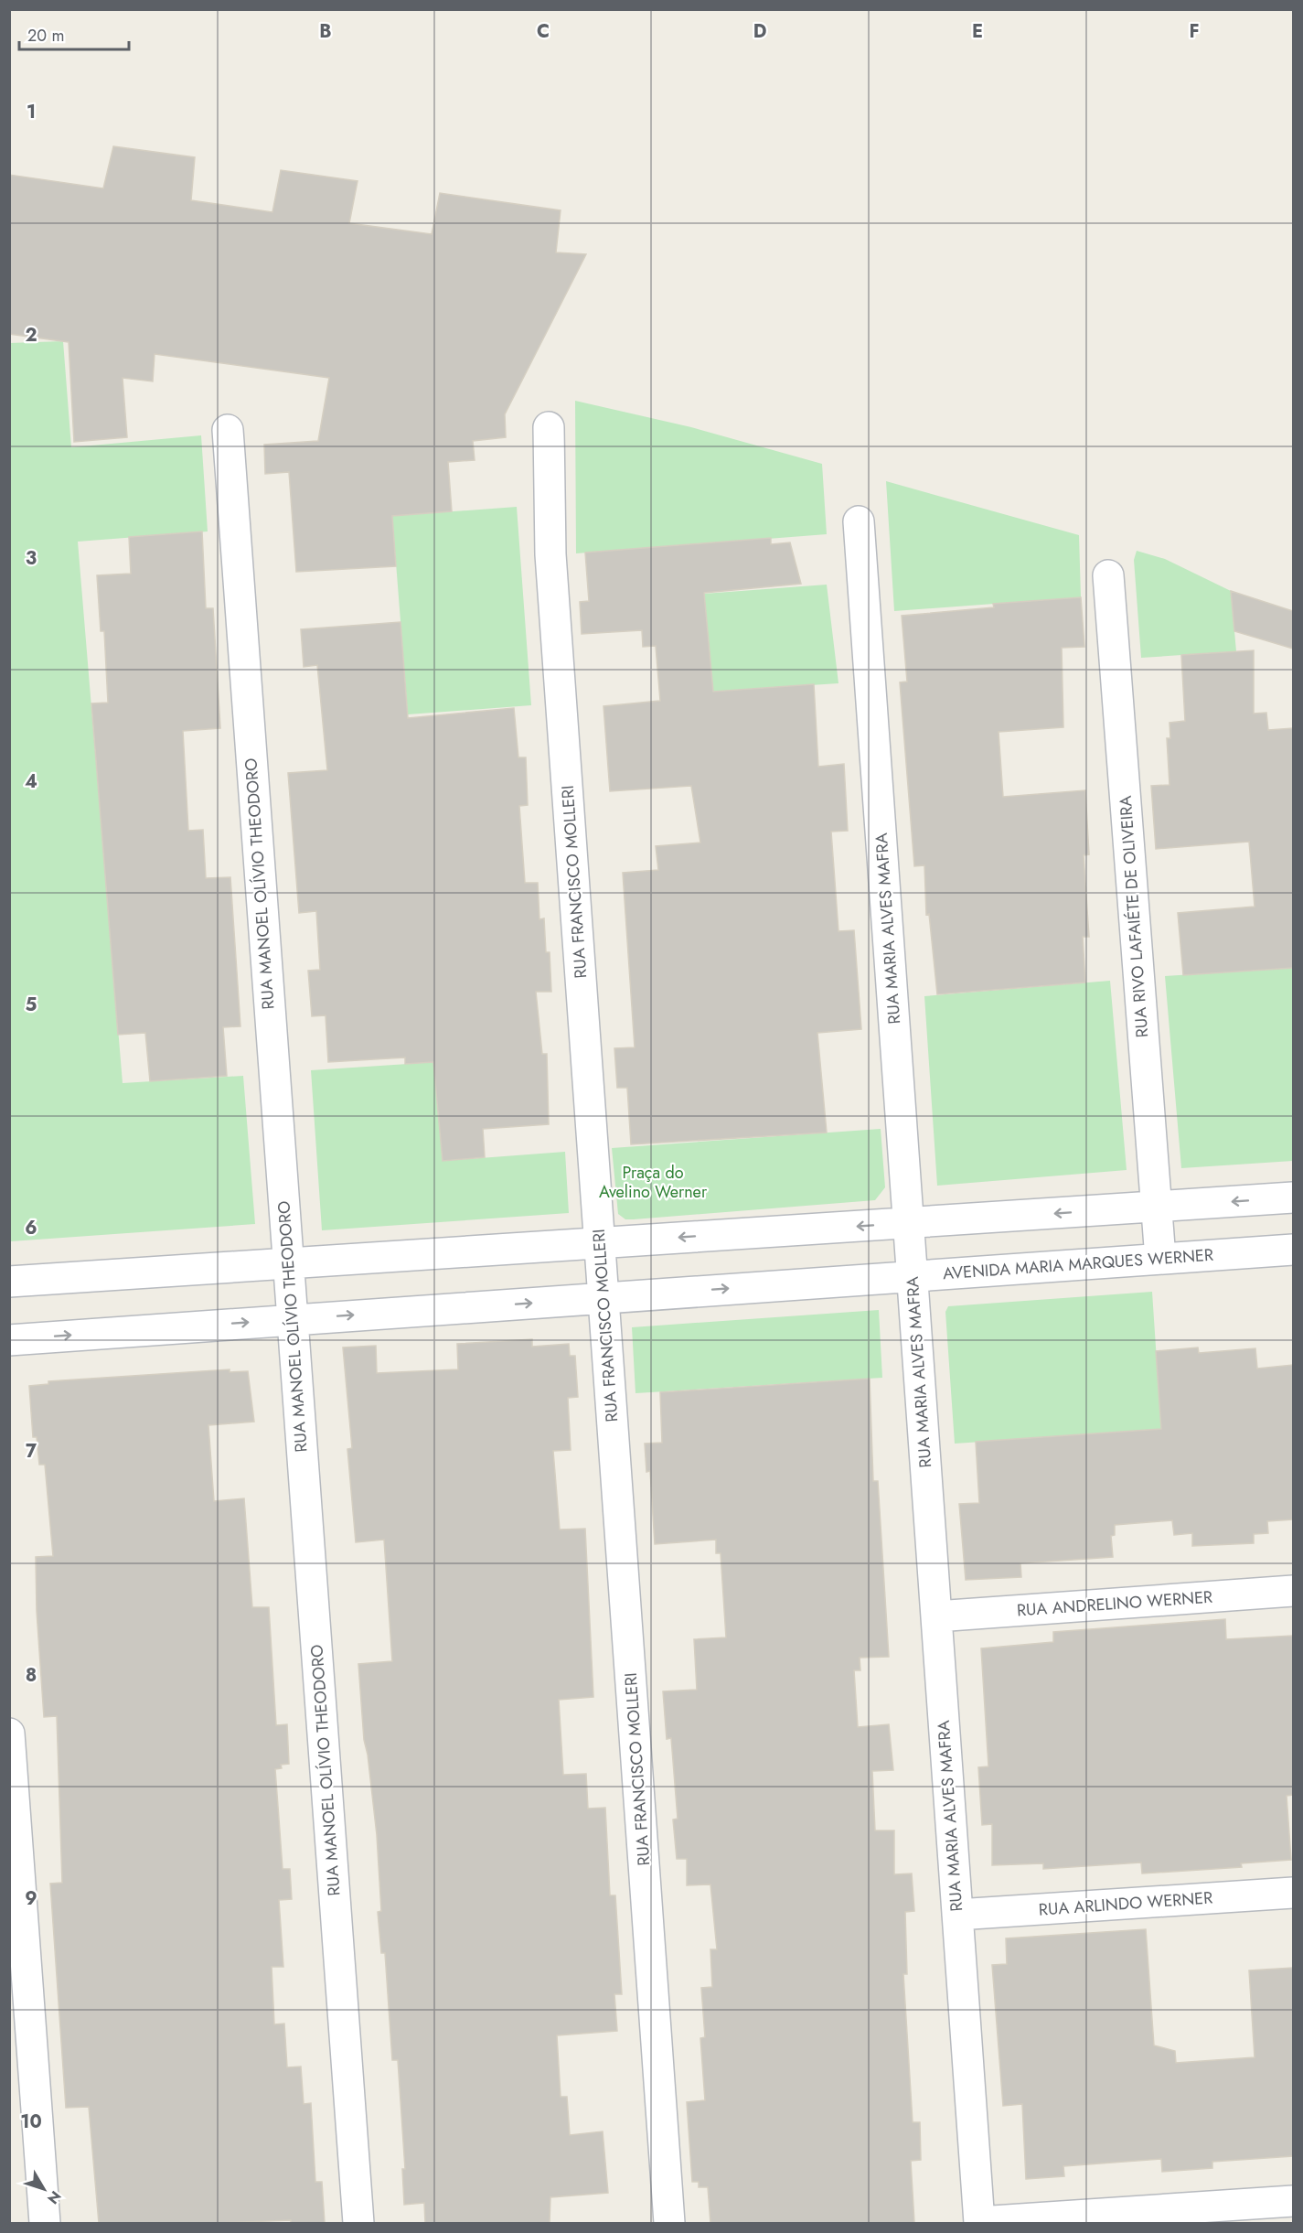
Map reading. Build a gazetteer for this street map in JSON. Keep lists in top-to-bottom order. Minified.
{"streets":{"street":["RUA FRANCISCO MOLLERI","RUA MANOEL OLÍVIO THEODORO","RUA RIVO LAFAIÉTE DE OLIVEIRA","RUA MARIA ALVES MAFRA","AVENIDA MARIA MARQUES WERNER","RUA ANDRELINO WERNER","RUA ARLINDO WERNER"]},"crossings":[["RUA FRANCISCO MOLLERI","AVENIDA MARIA MARQUES WERNER"],["RUA MANOEL OLÍVIO THEODORO","AVENIDA MARIA MARQUES WERNER"],["RUA RIVO LAFAIÉTE DE OLIVEIRA","AVENIDA MARIA MARQUES WERNER"],["RUA MARIA ALVES MAFRA","AVENIDA MARIA MARQUES WERNER"],["RUA MARIA ALVES MAFRA","RUA ANDRELINO WERNER"],["RUA MARIA ALVES MAFRA","RUA ARLINDO WERNER"]],"parks":["Praça do Avelino Werner"],"scale_bar":"20 m","north":"bottom right","grid":{"columns":["B","C","D","E","F"],"rows":["1","2","3","4","5","6","7","8","9","10"]}}
